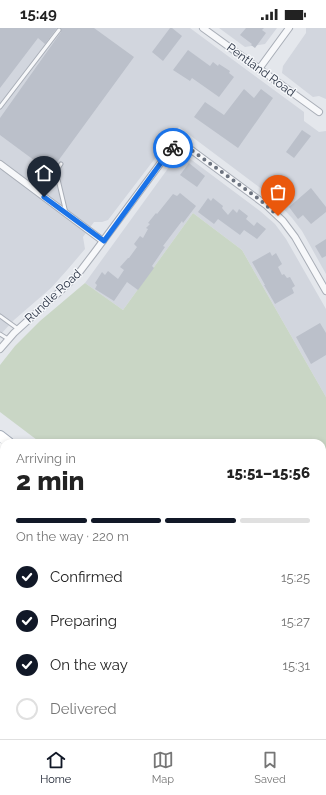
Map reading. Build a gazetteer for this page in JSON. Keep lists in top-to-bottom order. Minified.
{"streets":{"street":["Pentland Road","Rundle Road"]},"page":{"status":"15:49","heading":["2 min","Arriving in","15:51–15:56"],"bar":"On the way · 220 m","list":[["Confirmed","15:25"],["Preparing","15:27"],["On the way","15:31"],"Delivered"],"tabs":["Home","Map","Saved"]}}
